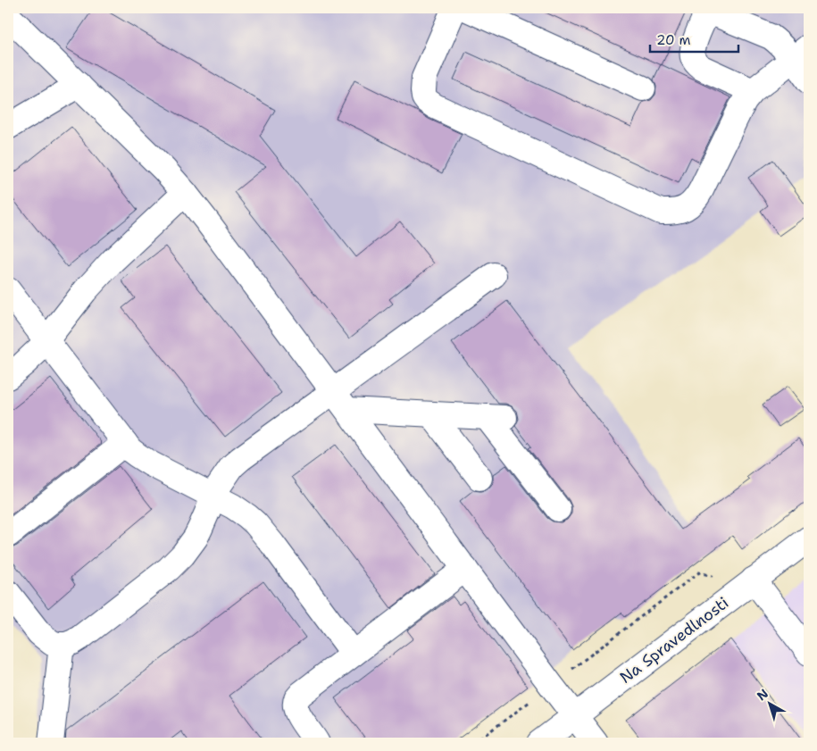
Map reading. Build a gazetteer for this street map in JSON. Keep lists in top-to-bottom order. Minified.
{"streets":{"street":["Na Spravedlnosti"]},"scale_bar":"20 m","north":"top left"}
